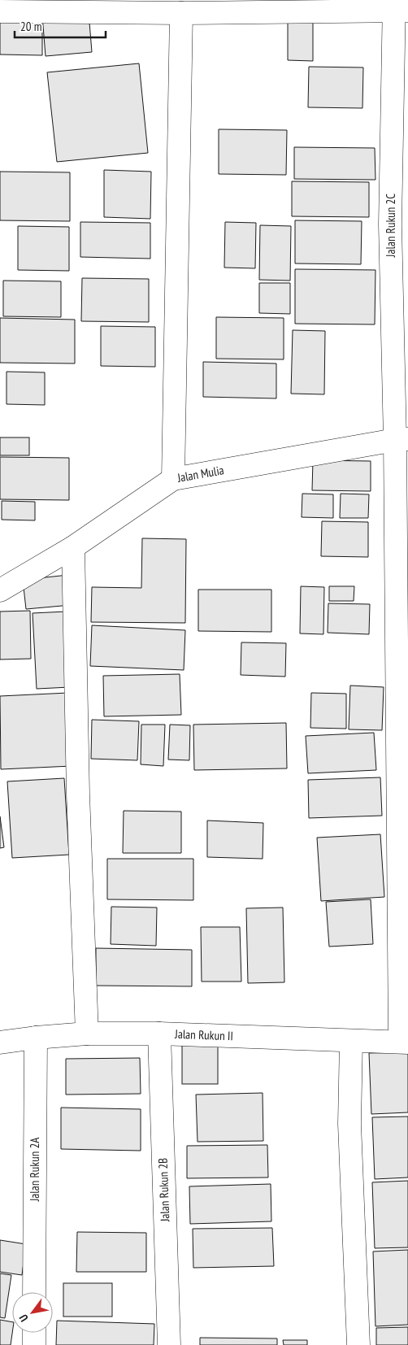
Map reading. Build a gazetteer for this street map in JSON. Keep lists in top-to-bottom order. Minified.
{"streets":{"street":["Jalan Rukun 2C","Jalan Mulia","Jalan Rukun II","Jalan Rukun 2A","Jalan Rukun 2B"]},"crossings":[["Jalan Rukun 2C","Jalan Mulia"],["Jalan Rukun 2C","Jalan Rukun II"],["Jalan Rukun II","Jalan Rukun 2A"],["Jalan Rukun II","Jalan Rukun 2B"]],"scale_bar":"20 m","north":"bottom left"}
